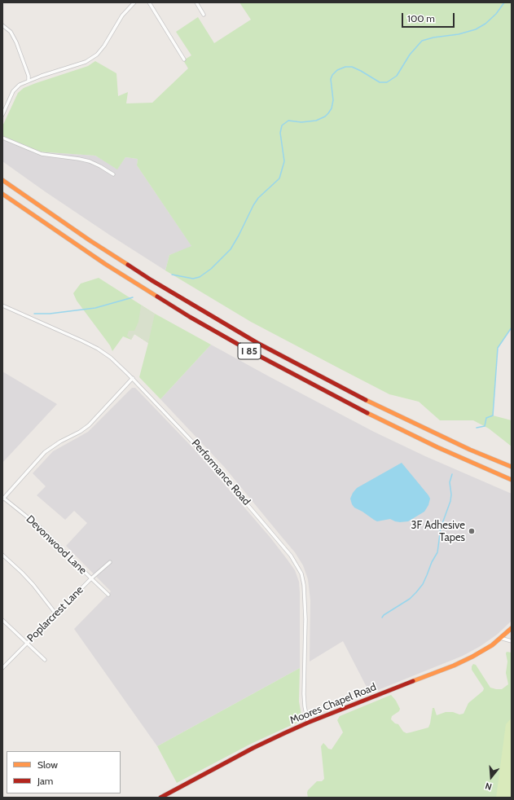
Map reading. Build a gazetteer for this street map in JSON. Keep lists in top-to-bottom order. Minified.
{"streets":{"main road":["I 85","Moores Chapel Road"],"street":["Performance Road","Devonwood Lane","Poplarcrest Lane"]},"crossings":[["Performance Road","Moores Chapel Road"],["Devonwood Lane","Poplarcrest Lane"]],"places":["3F Adhesive Tapes"],"legend":["Slow","Jam"],"scale_bar":"100 m","north":"bottom"}
